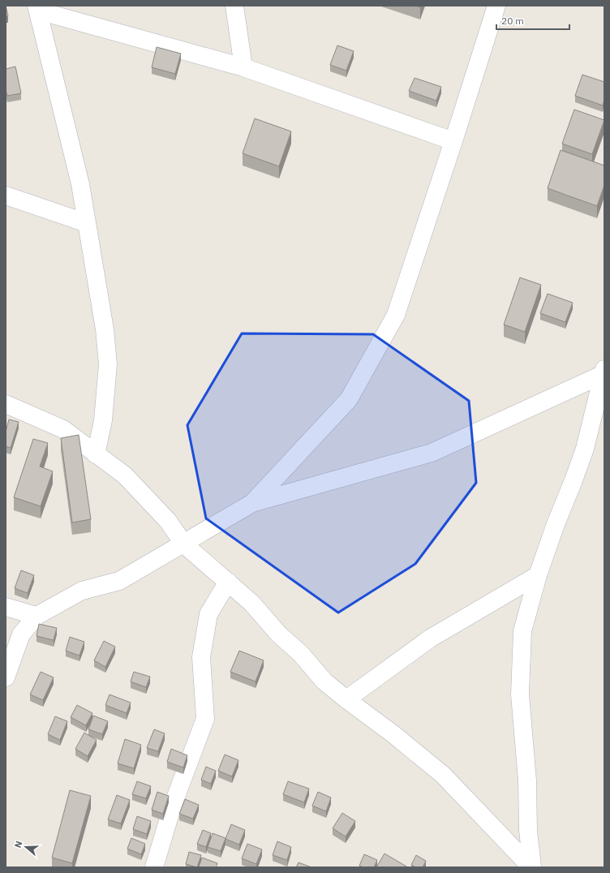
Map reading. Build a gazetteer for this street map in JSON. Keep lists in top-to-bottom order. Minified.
{"scale_bar":"20 m","north":"left"}
